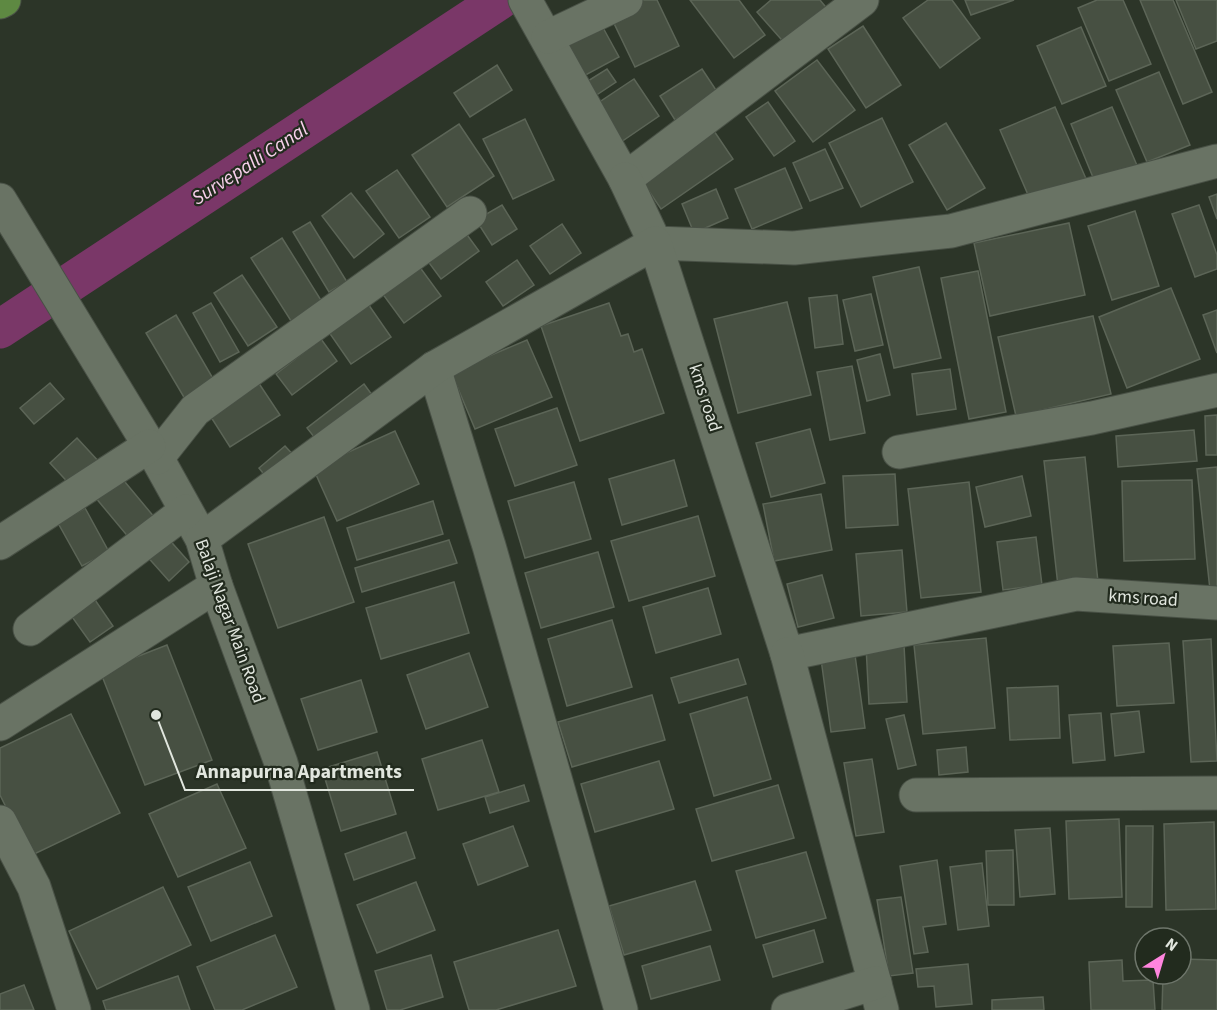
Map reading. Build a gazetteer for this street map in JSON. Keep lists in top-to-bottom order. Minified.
{"streets":{"street":["kms road","Balaji Nagar Main Road"]},"water":["Survepalli Canal"],"places":["Annapurna Apartments"],"north":"top right"}
